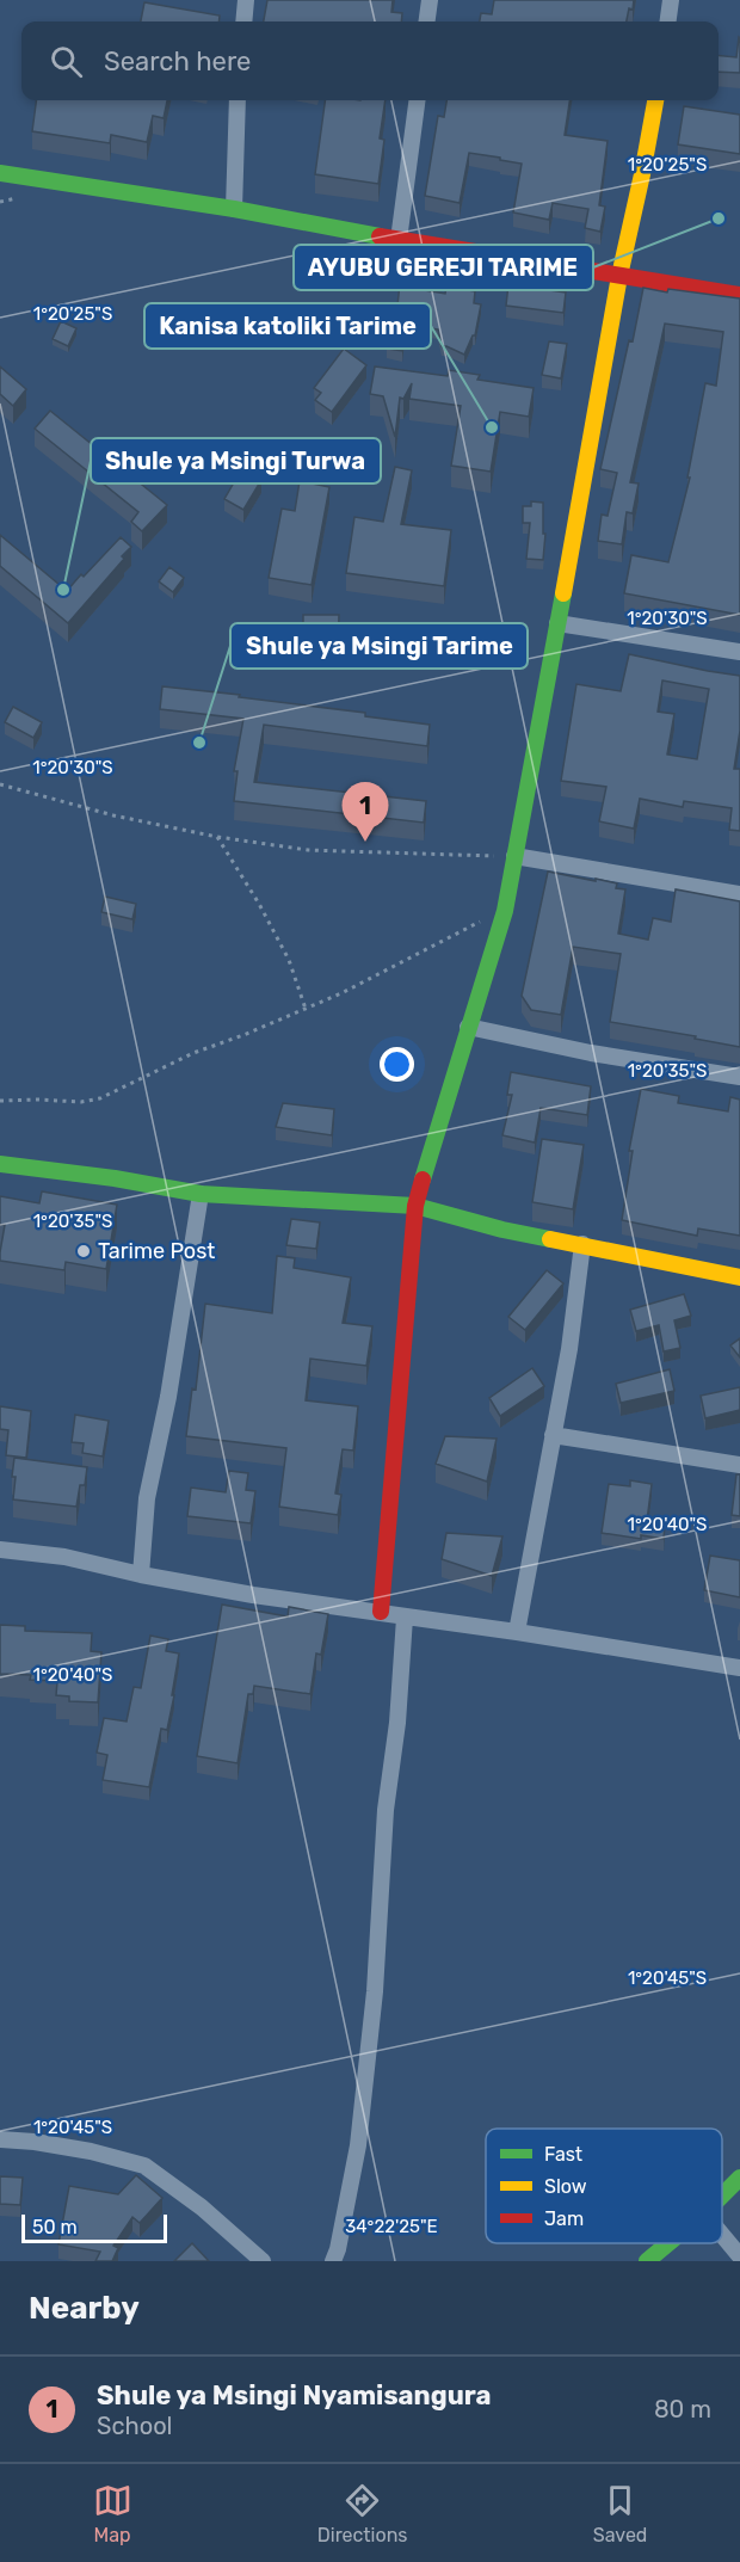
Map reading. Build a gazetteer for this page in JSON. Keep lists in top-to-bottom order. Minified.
{"places":["AYUBU GEREJI TARIME","Kanisa katoliki Tarime","Shule ya Msingi Turwa","Shule ya Msingi Tarime","Tarime Post"],"legend":["Fast","Slow","Jam"],"scale_bar":"50 m","page":{"search":"Search here","pins":"1","scale":"50 m","heading":"Nearby","list":[{"mark":"1","name":"Shule ya Msingi Nyamisangura","note":"School","value":"80 m"}],"nav":["Map","Directions","Saved"]},"coordinates":["1°20'25\"S","1°20'30\"S","1°20'35\"S","1°20'40\"S","1°20'45\"S","34°22'25\"E"]}
